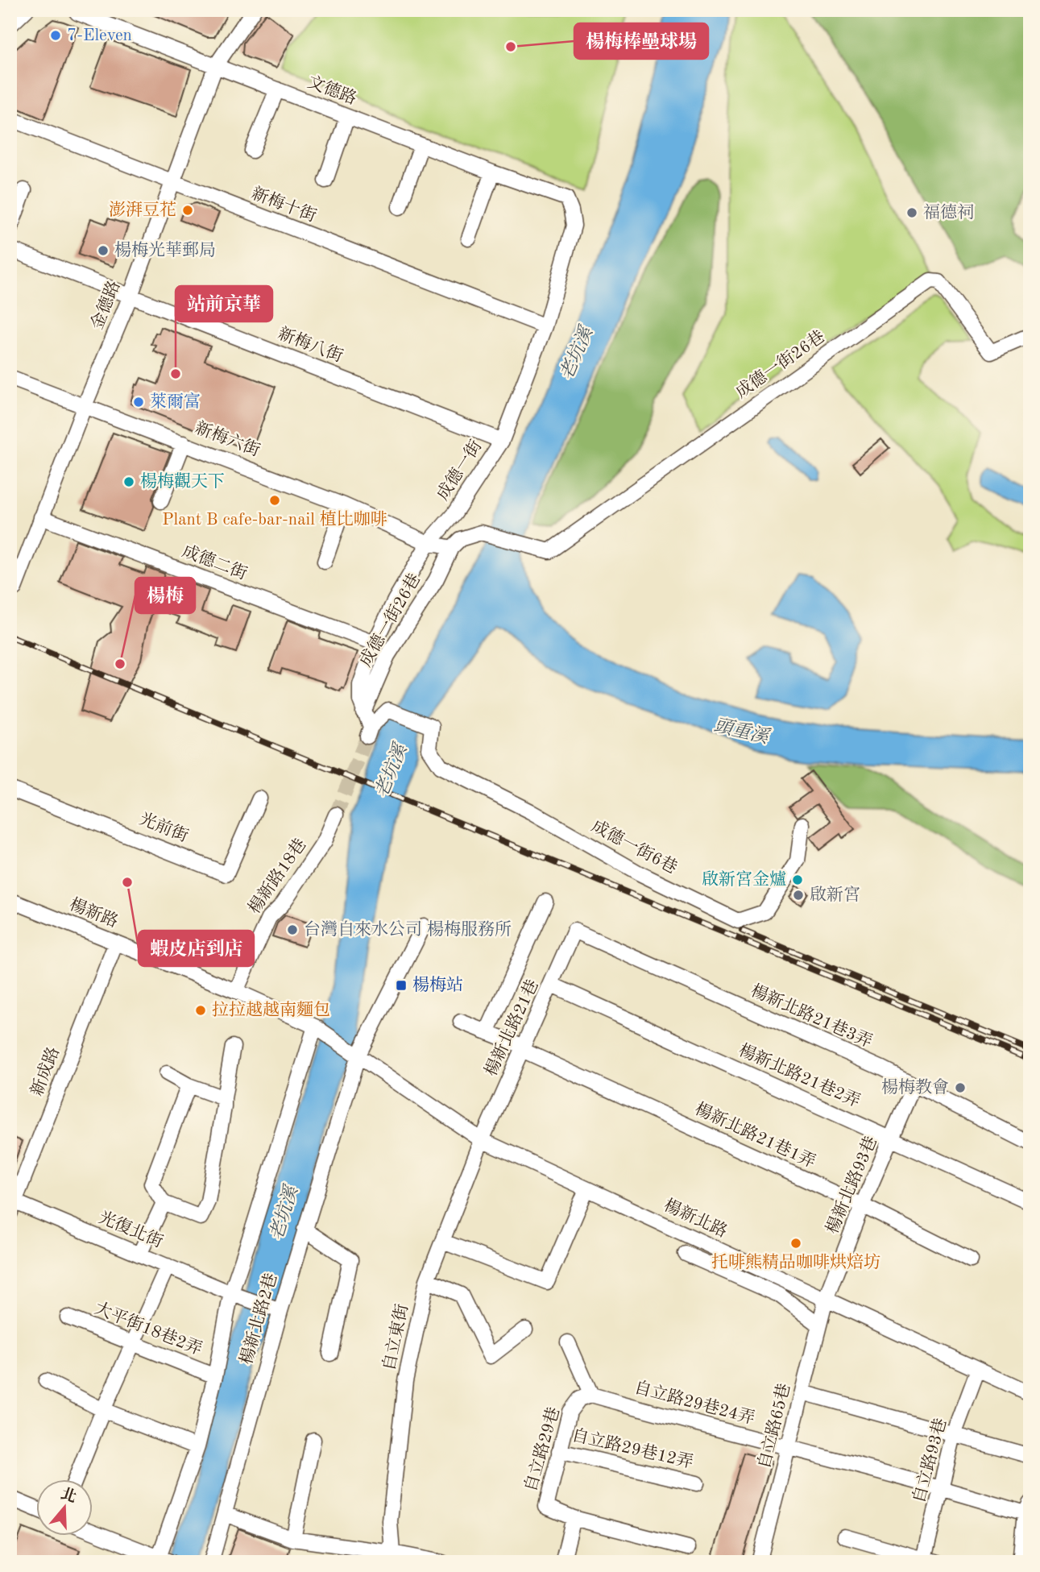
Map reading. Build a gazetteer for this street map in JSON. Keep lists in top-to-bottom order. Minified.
{"streets":{"street":["文德路","新梅十街","金德路","新梅八街","成德一街26巷","新梅六街","成德一街","成德二街","光前街","成德一街6巷","楊新路18巷","楊新路","楊新北路21巷3弄","楊新北路21巷","新成路","楊新北路21巷2弄","楊新北路21巷1弄","楊新北路93巷","楊新北路","光復北街","楊新北路2巷","大平街18巷2弄","自立東街","自立路29巷24弄","自立路65巷","自立路29巷","自立路29巷12弄","自立路93巷"]},"crossings":[["文德路","金德路"],["文德路","成德一街"],["新梅十街","金德路"],["新梅十街","成德一街"],["金德路","新梅八街"],["金德路","新梅六街"],["金德路","成德二街"],["新梅八街","成德一街"],["成德一街26巷","成德一街"],["新梅六街","成德一街"],["成德一街","成德二街"],["成德一街","成德一街6巷"],["楊新路18巷","楊新路"],["楊新路","新成路"],["楊新路","楊新北路"],["楊新路","楊新北路2巷"],["楊新北路21巷3弄","楊新北路21巷"],["楊新北路21巷3弄","楊新北路93巷"],["楊新北路21巷","楊新北路21巷2弄"],["楊新北路21巷","楊新北路21巷1弄"],["楊新北路21巷","楊新北路"],["楊新北路21巷","自立東街"],["新成路","光復北街"],["楊新北路21巷2弄","楊新北路93巷"],["楊新北路21巷1弄","楊新北路93巷"],["楊新北路93巷","楊新北路"],["楊新北路93巷","自立路65巷"],["楊新北路","楊新北路2巷"],["楊新北路","自立東街"],["楊新北路","自立路65巷"],["楊新北路","自立路93巷"],["光復北街","楊新北路2巷"],["自立路29巷24弄","自立路65巷"],["自立路29巷24弄","自立路29巷"],["自立路29巷24弄","自立路93巷"],["自立路29巷","自立路29巷12弄"]],"water":["老坑溪","頭重溪"],"places":{"other":["7-Eleven","楊梅棒壘球場","澎湃豆花","福德祠","楊梅光華郵局","站前京華","萊爾富","楊梅觀天下","Plant B cafe-bar-nail 植比咖啡","楊梅","啟新宮金爐","蝦皮店到店","啟新宮","台灣自來水公司 楊梅服務所","拉拉越越南麵包","楊梅教會","托啡熊精品咖啡烘焙坊"],"transit":["楊梅站"]},"north":"top"}
